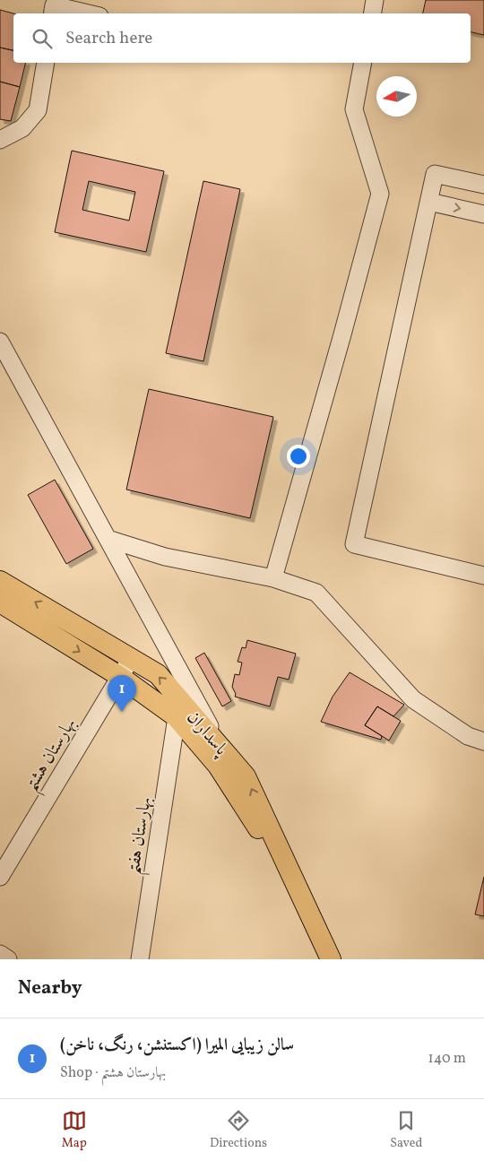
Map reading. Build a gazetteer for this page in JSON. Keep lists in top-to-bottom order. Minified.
{"streets":{"main road":["پاسداران"],"street":["بهارستان هشتم","بهارستان هفتم"]},"crossings":[["پاسداران","بهارستان هشتم"],["پاسداران","بهارستان هفتم"]],"north":"left","page":{"search":"Search here","pins":"1","heading":"Nearby","list":[{"mark":"1","name":"سالن زیبایی المیرا (اکستنشن، رنگ، ناخن)","note":"Shop · بهارستان هشتم","value":"140 m"}],"nav":["Map","Directions","Saved"]}}
